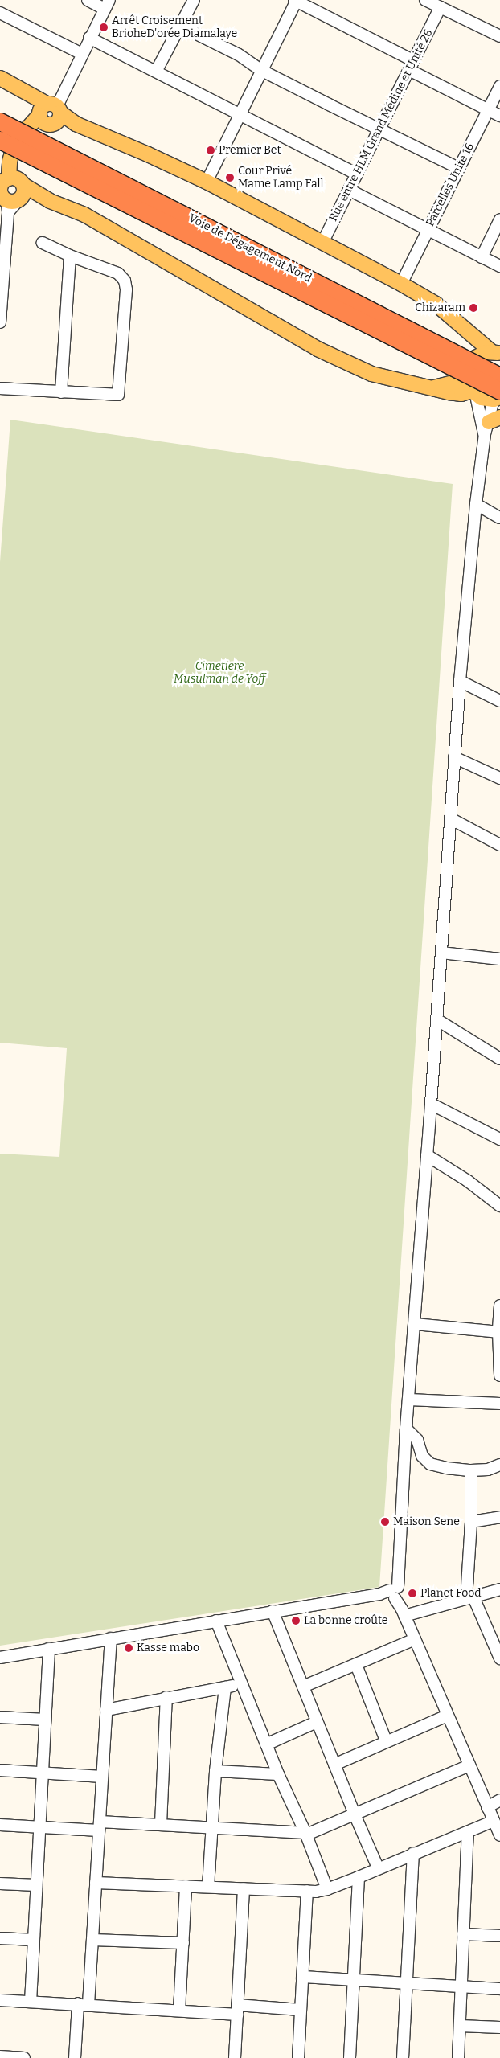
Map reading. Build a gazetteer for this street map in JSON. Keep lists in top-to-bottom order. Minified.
{"streets":{"highway":["Voie de Dégagement Nord"],"street":["Rue entre HLM Grand Médine et Unité 26","Parcelles Unite 16"]},"parks":["Cimetiere Musulman de Yoff"],"places":["Arrêt Croisement BrioheD'orée Diamalaye","Premier Bet","Cour Privé Mame Lamp Fall","Chizaram","Maison Sene","Planet Food","La bonne croûte","Kasse mabo"]}
